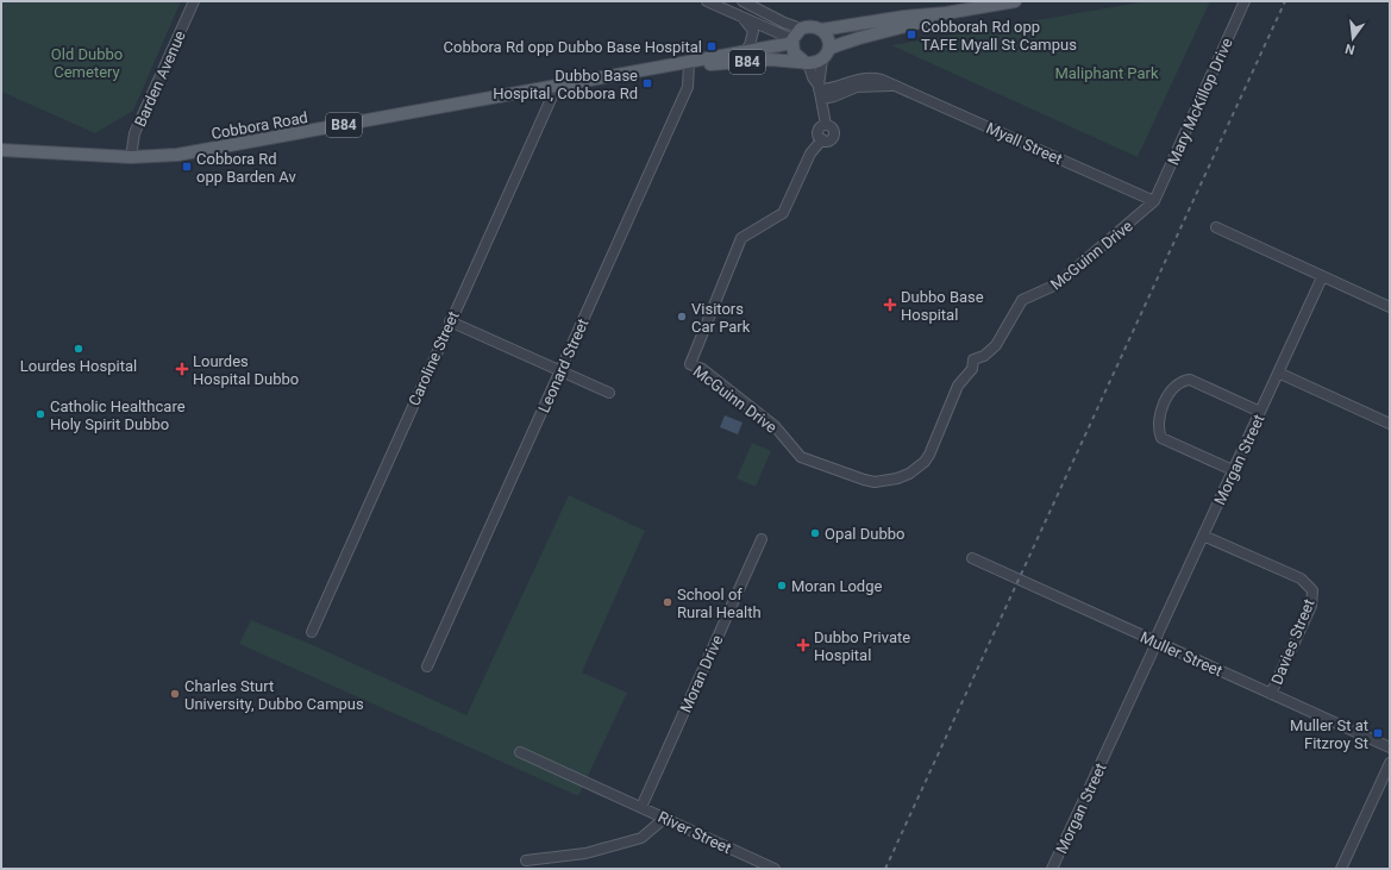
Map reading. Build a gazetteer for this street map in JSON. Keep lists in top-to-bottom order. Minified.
{"streets":{"main road":["B84","Cobbora Road"],"street":["Barden Avenue","Mary McKillop Drive","Myall Street","McGuinn Drive","Caroline Street","Leonard Street","Morgan Street","Davies Street","Muller Street","Moran Drive","River Street"]},"crossings":[["B84","Cobbora Road"],["Barden Avenue","Cobbora Road"],["Mary McKillop Drive","Myall Street"],["Mary McKillop Drive","McGuinn Drive"],["Cobbora Road","Caroline Street"],["Cobbora Road","Leonard Street"],["Myall Street","McGuinn Drive"],["Morgan Street","Davies Street"],["Morgan Street","Muller Street"],["Davies Street","Muller Street"],["Moran Drive","River Street"]],"parks":["Old Dubbo Cemetery","Maliphant Park"],"places":{"transit":["Cobborah Rd opp TAFE Myall St Campus","Cobbora Rd opp Dubbo Base Hospital","Dubbo Base Hospital, Cobbora Rd","Cobbora Rd opp Barden Av","Muller St at Fitzroy St"],"health":["Dubbo Base Hospital","Lourdes Hospital Dubbo","Dubbo Private Hospital"],"other":["Visitors Car Park","Lourdes Hospital","Catholic Healthcare Holy Spirit Dubbo","Opal Dubbo","Moran Lodge","School of Rural Health","Charles Sturt University, Dubbo Campus"]},"north":"bottom"}
